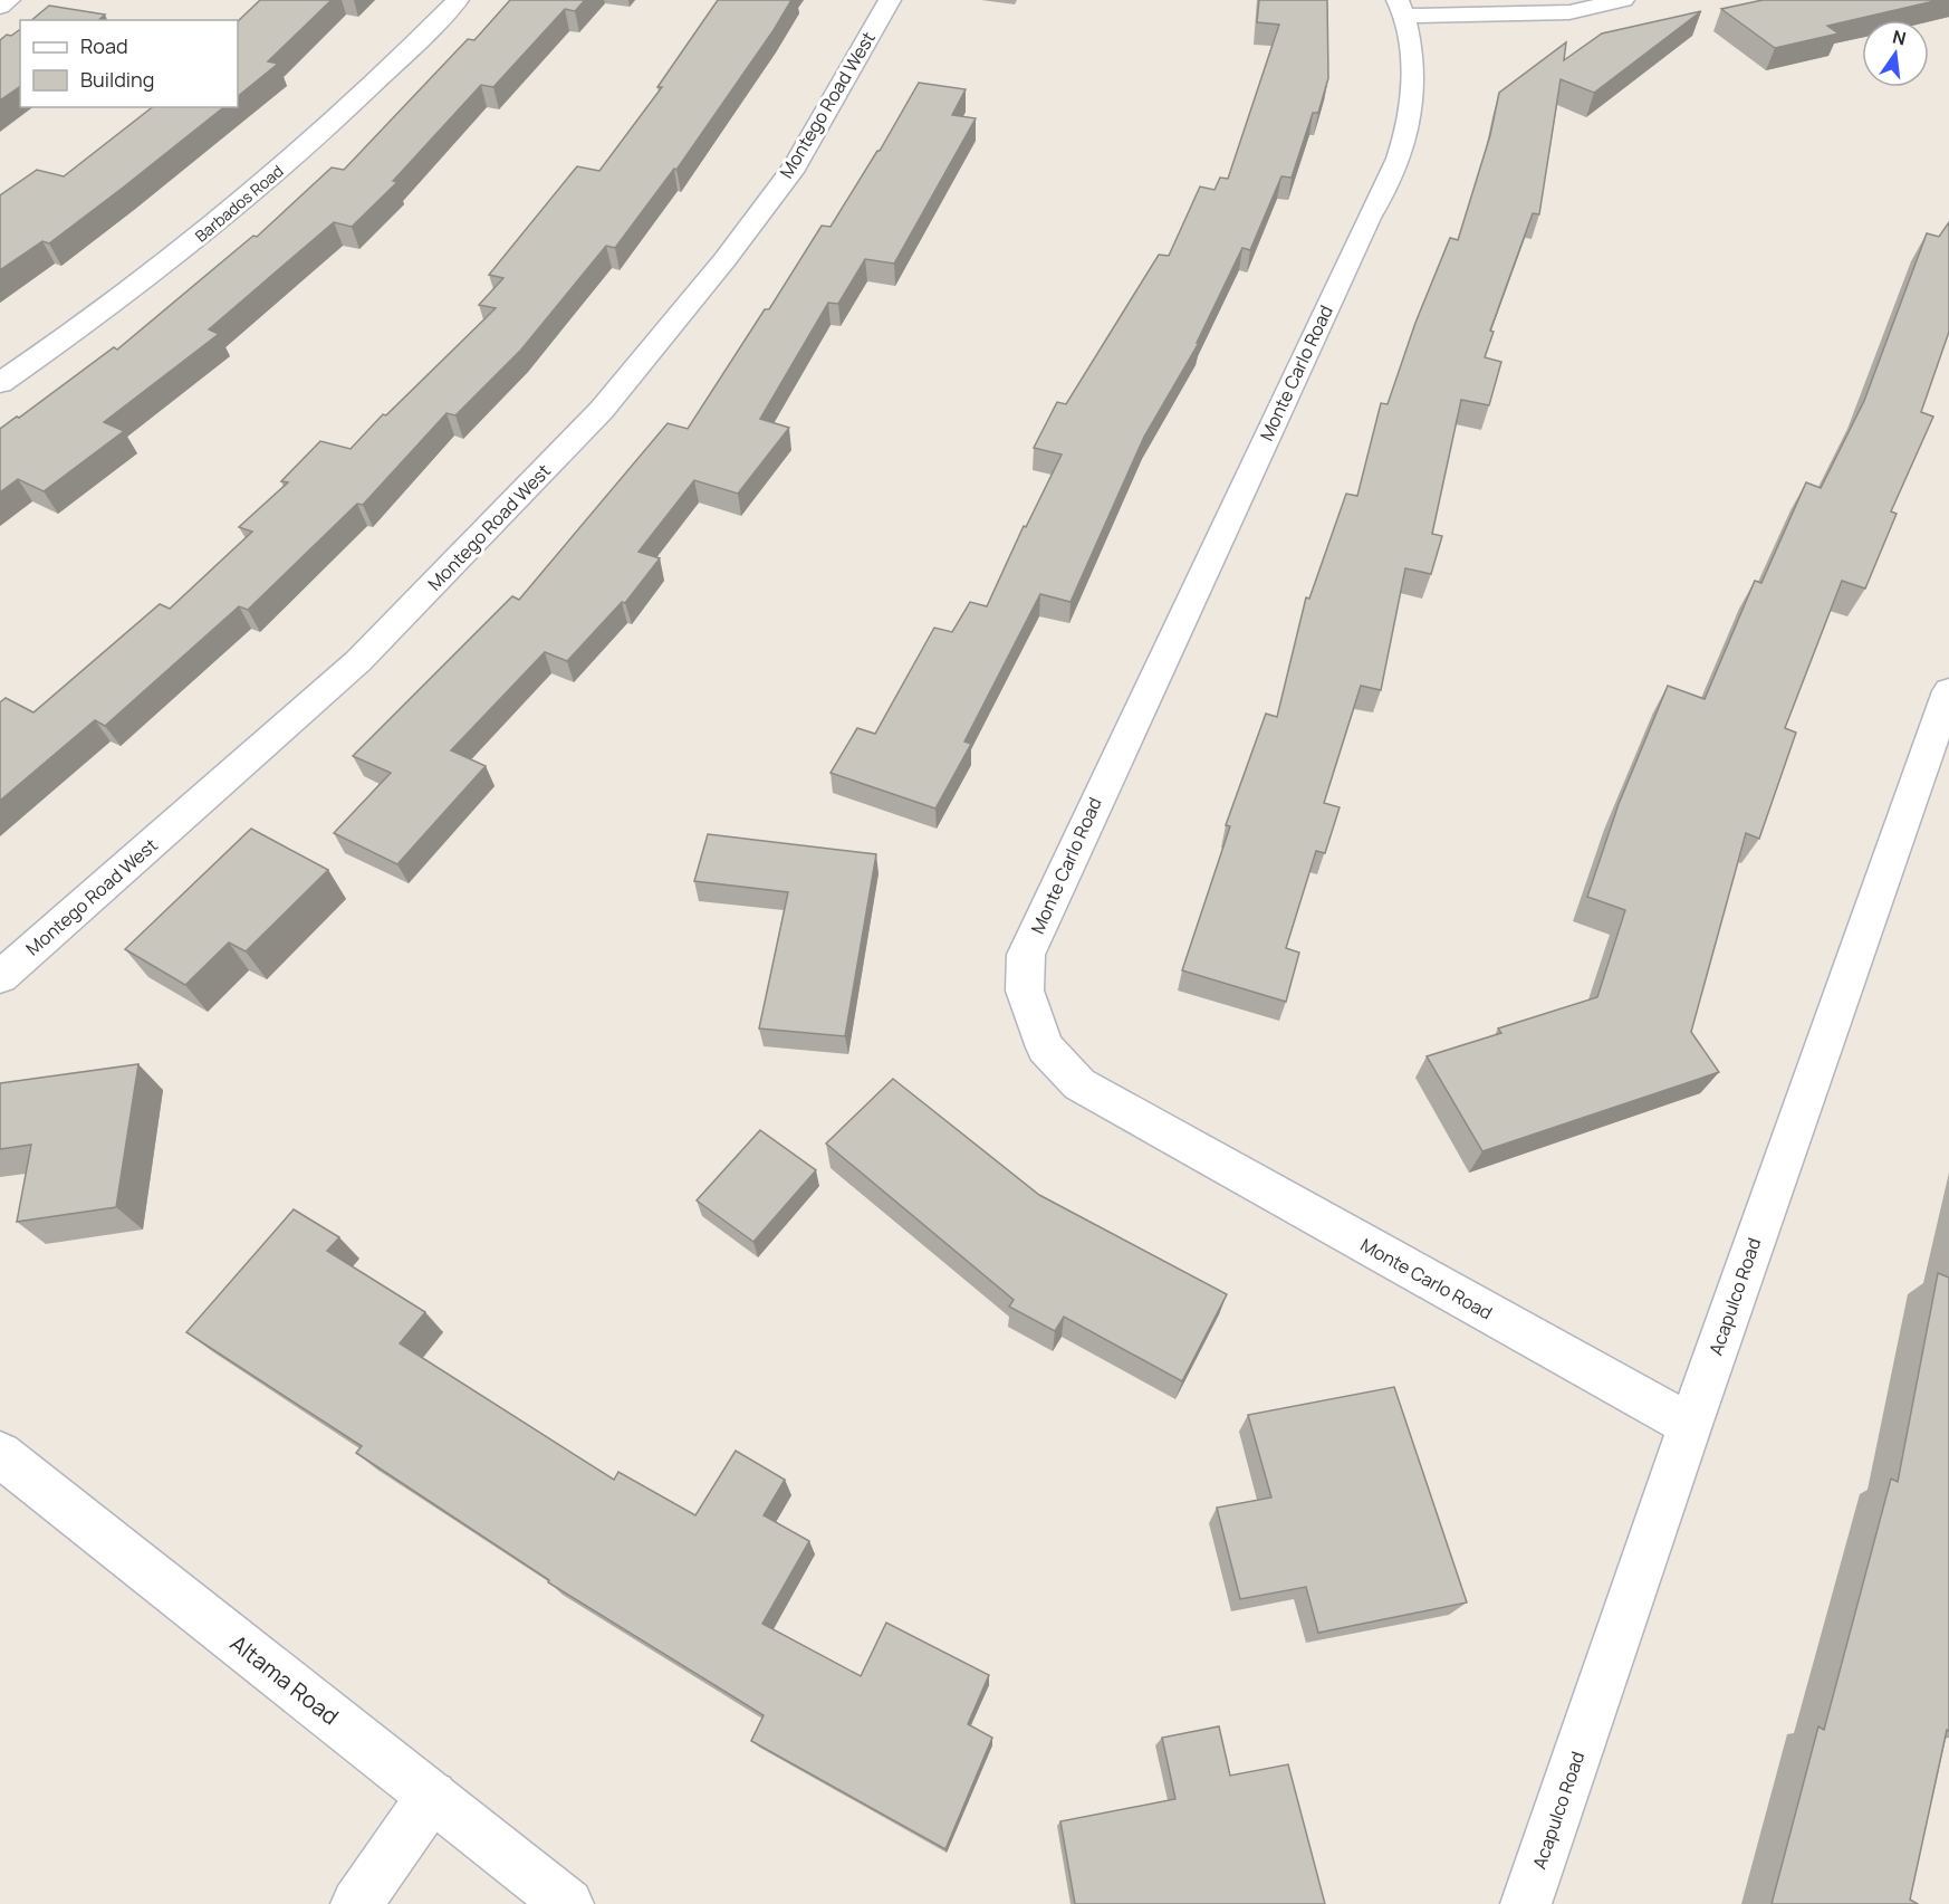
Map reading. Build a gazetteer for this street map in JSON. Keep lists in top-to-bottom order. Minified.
{"streets":{"street":["Montego Road West","Barbados Road","Monte Carlo Road","Acapulco Road","Altama Road"]},"crossings":[["Monte Carlo Road","Acapulco Road"]],"legend":["Road","Building"],"north":"top"}
